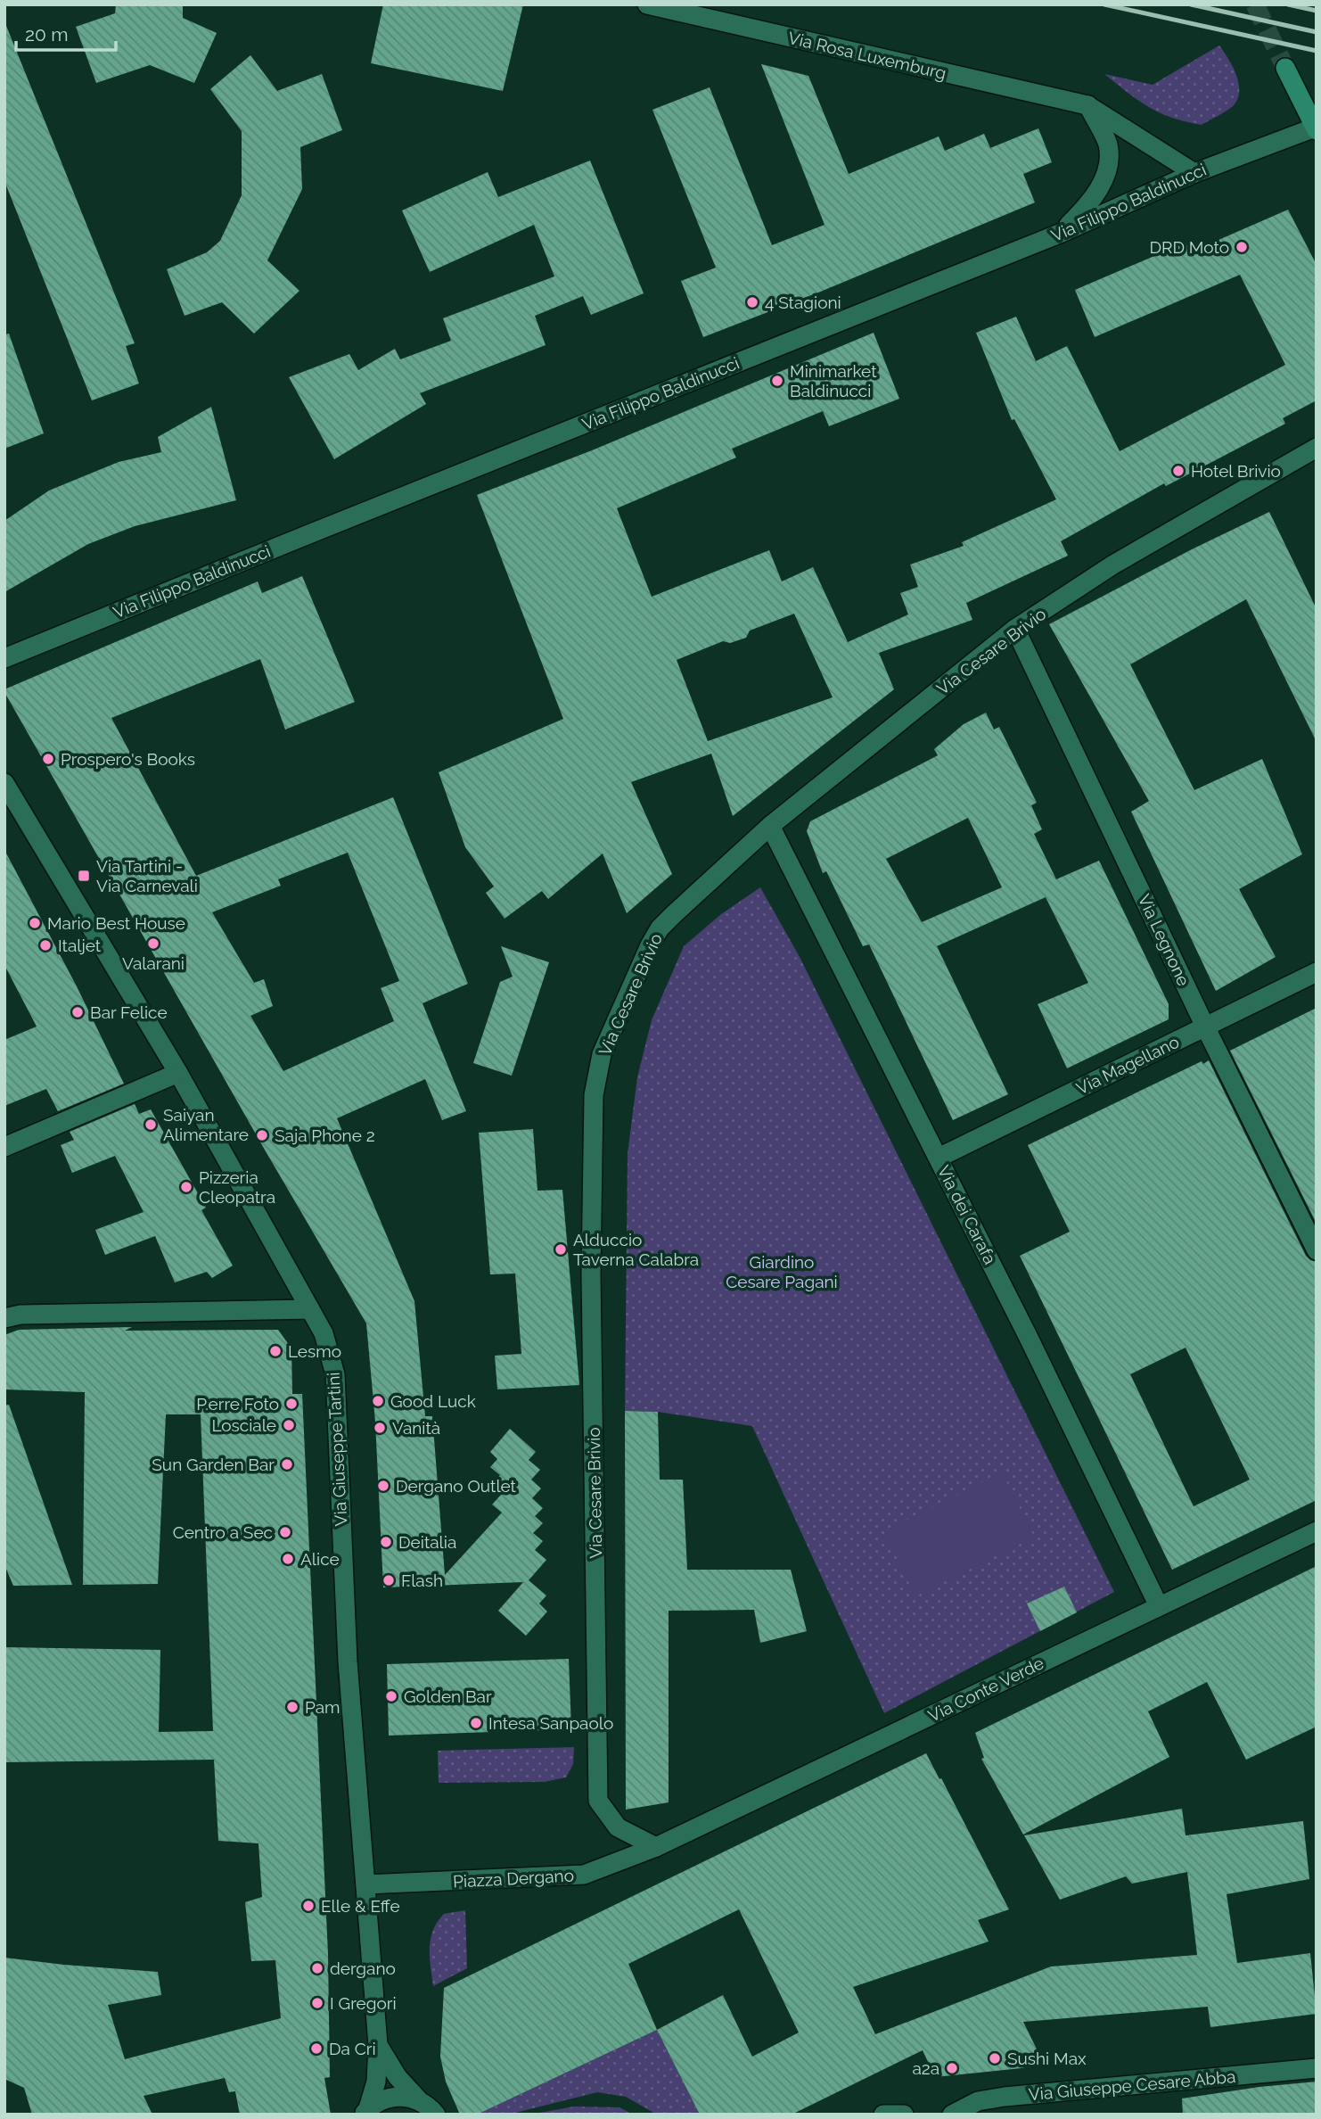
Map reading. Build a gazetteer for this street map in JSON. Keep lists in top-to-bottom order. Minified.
{"streets":{"street":["Via Rosa Luxemburg","Via Filippo Baldinucci","Via Cesare Brivio","Via Legnone","Via Magellano","Via dei Carafa","Via Giuseppe Tartini","Via Conte Verde","Piazza Dergano","Via Giuseppe Cesare Abba"]},"crossings":[["Via Rosa Luxemburg","Via Filippo Baldinucci"],["Via Cesare Brivio","Via Legnone"],["Via Cesare Brivio","Via dei Carafa"],["Via Cesare Brivio","Via Conte Verde"],["Via Cesare Brivio","Piazza Dergano"],["Via Legnone","Via Magellano"],["Via Magellano","Via dei Carafa"],["Via dei Carafa","Via Conte Verde"],["Via Giuseppe Tartini","Piazza Dergano"],["Via Conte Verde","Piazza Dergano"]],"parks":["Giardino Cesare Pagani"],"places":{"other":["DRD Moto","4 Stagioni","Minimarket Baldinucci","Hotel Brivio","Prospero's Books","Mario Best House","Valarani","Italjet","Bar Felice","Saiyan Alimentare","Saja Phone 2","Pizzeria Cleopatra","Alduccio Taverna Calabra","Lesmo","Good Luck","P.erre Foto","Losciale","Vanità","Sun Garden Bar","Dergano Outlet","Centro a Sec","Deitalia","Alice","Flash","Golden Bar","Pam","Intesa Sanpaolo","Elle & Effe","dergano","I Gregori","Da Cri","Sushi Max","a2a"],"transit":["Via Tartini - Via Carnevali"]},"scale_bar":"20 m"}
